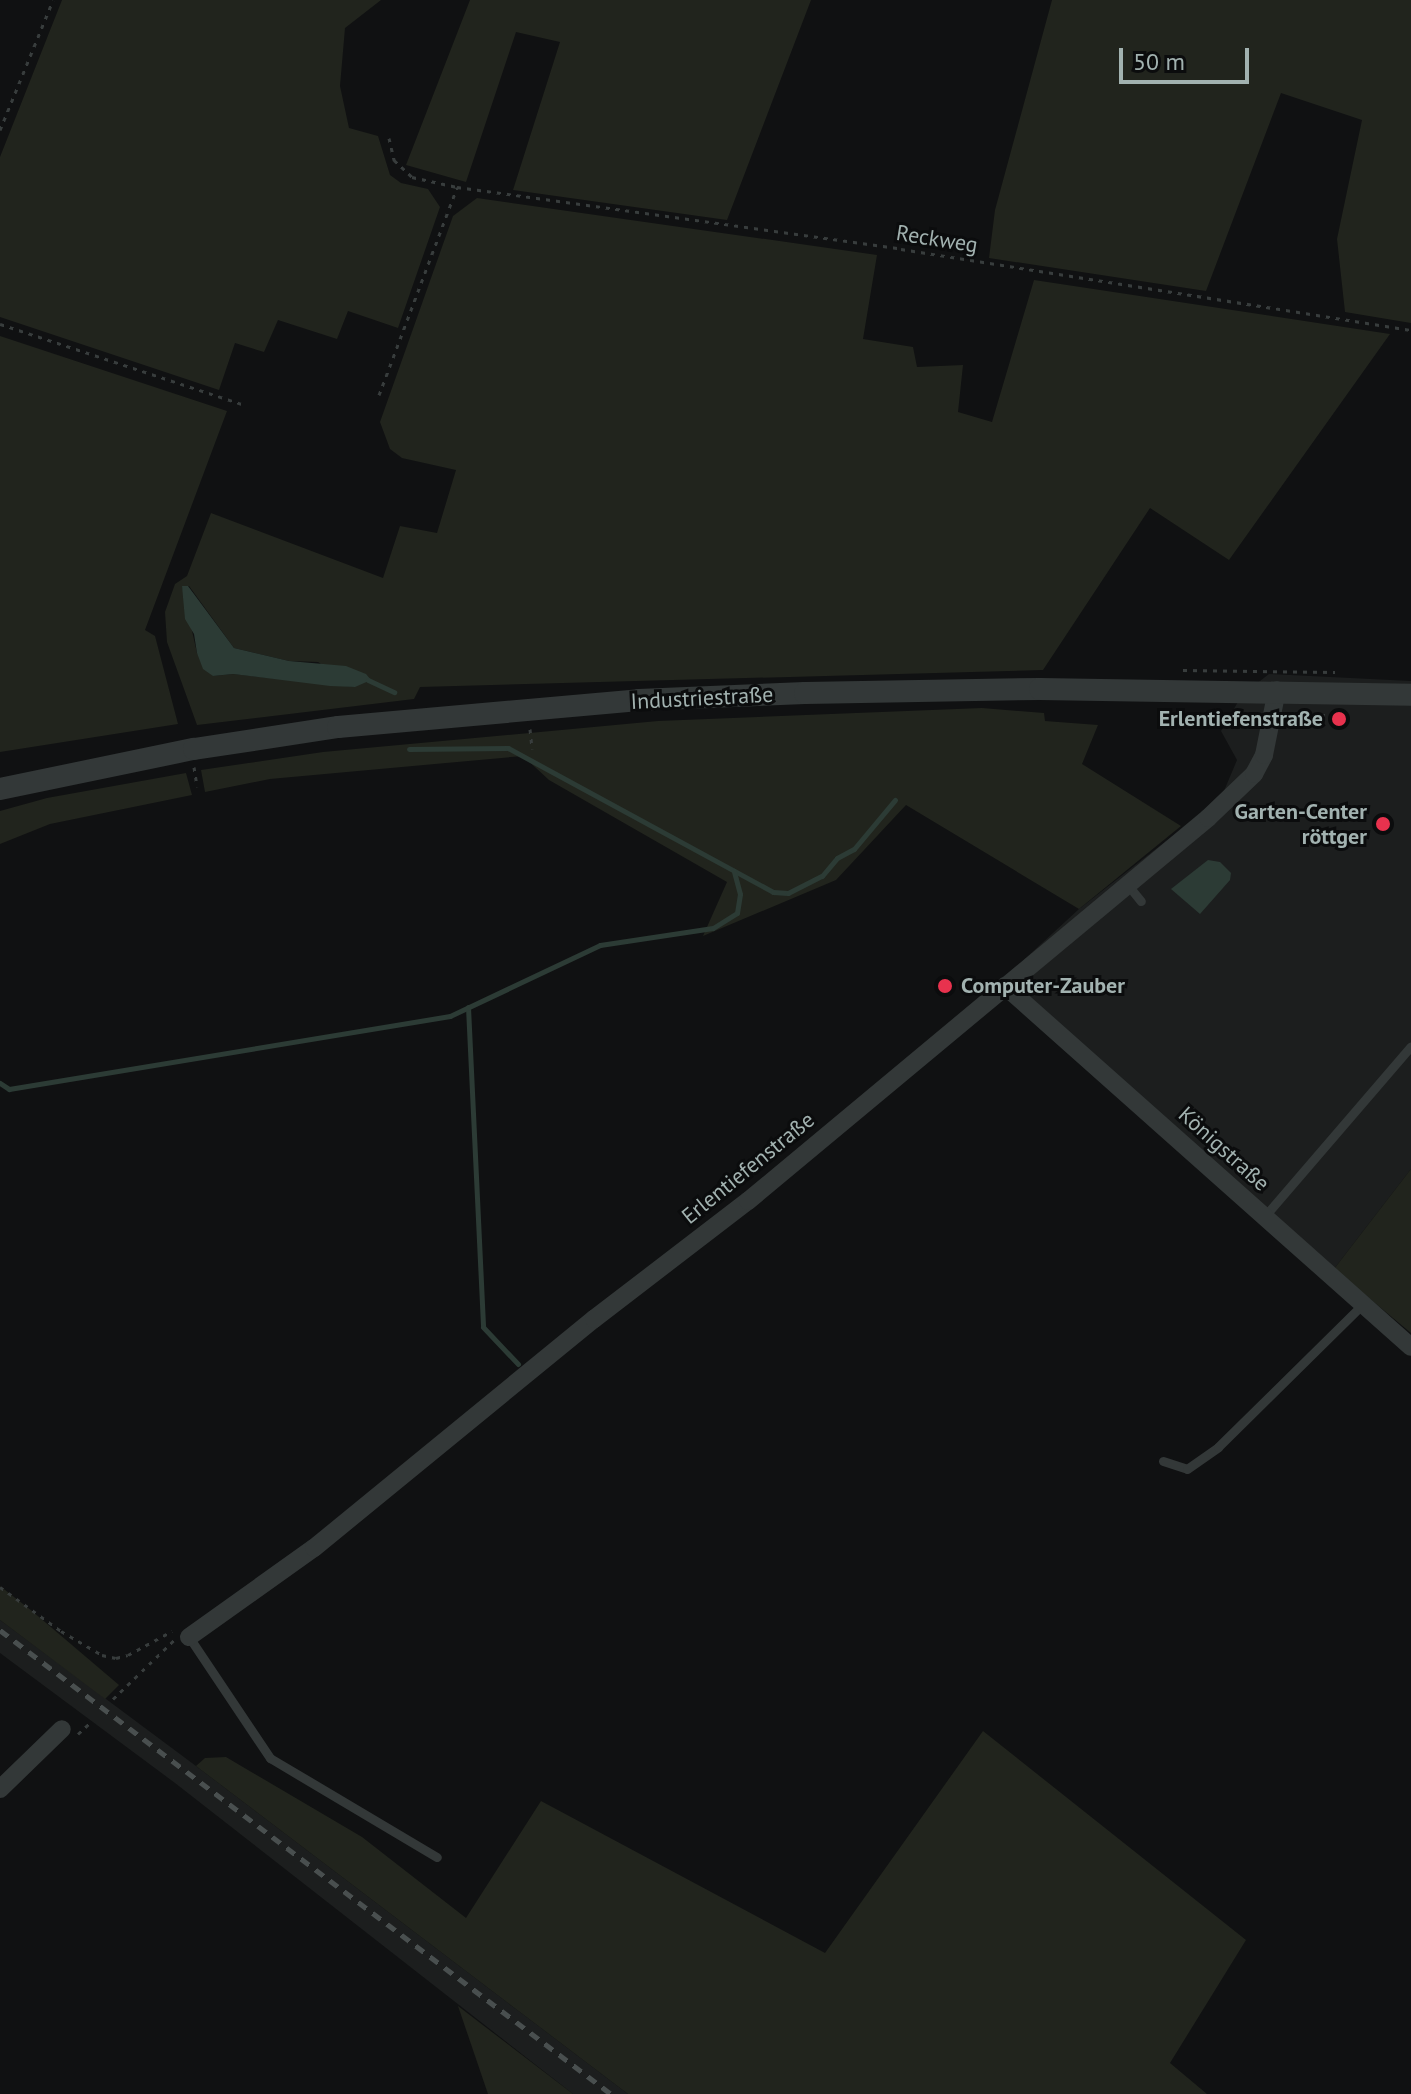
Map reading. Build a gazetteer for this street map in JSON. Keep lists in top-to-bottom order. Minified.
{"streets":{"street":["Industriestraße","Königstraße","Erlentiefenstraße"],"path":["Reckweg"]},"crossings":[["Industriestraße","Erlentiefenstraße"],["Königstraße","Erlentiefenstraße"]],"places":["Erlentiefenstraße","Garten-Center röttger","Computer-Zauber"],"scale_bar":"50 m"}
